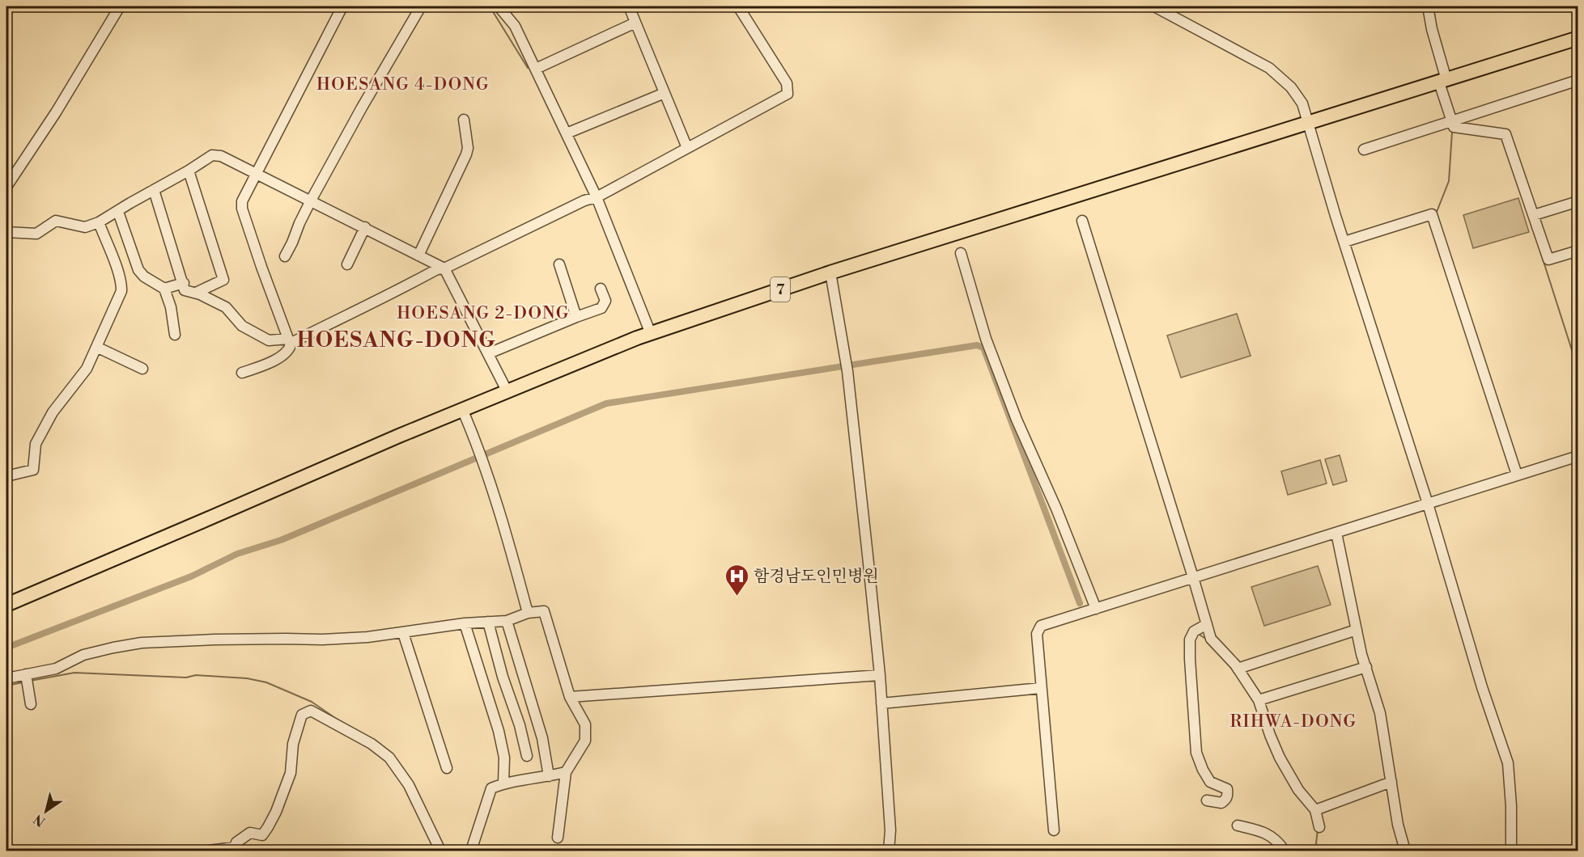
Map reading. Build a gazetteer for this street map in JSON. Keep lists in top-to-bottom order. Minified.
{"streets":{"highway":["7"]},"districts":["HOESANG 4-DONG","HOESANG 2-DONG","HOESANG-DONG","RIHWA-DONG"],"places":{"hospital":["함경남도인민병원"]},"north":"bottom left"}
